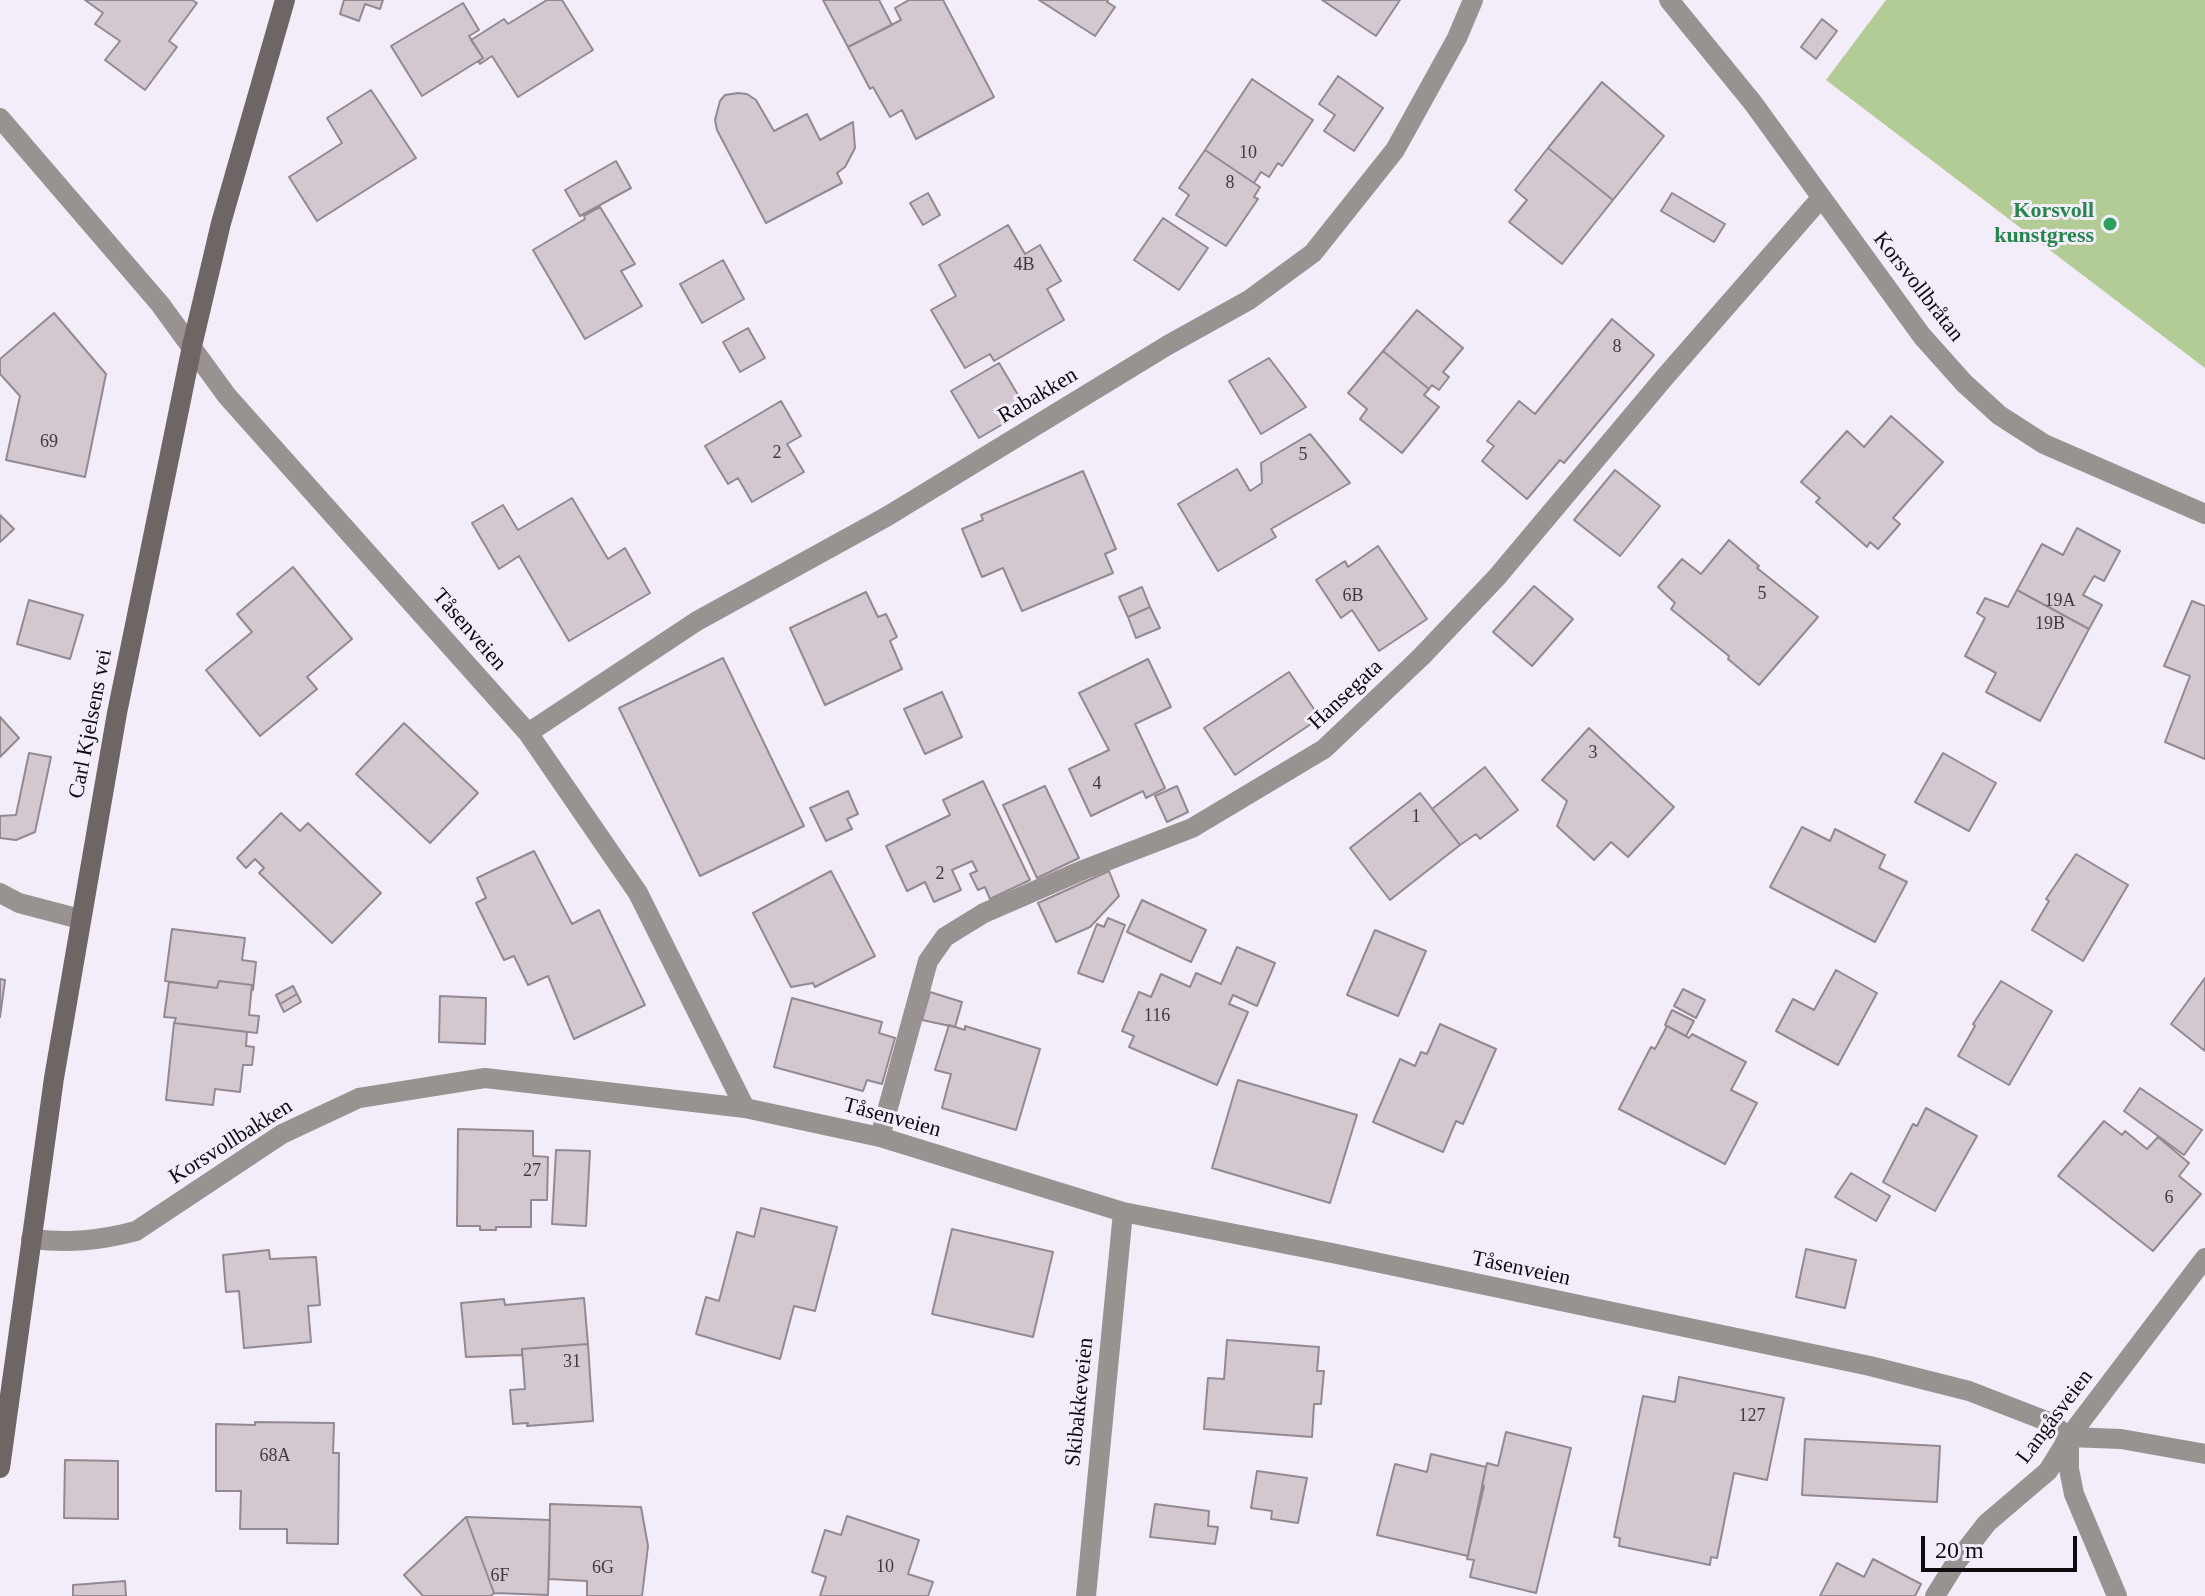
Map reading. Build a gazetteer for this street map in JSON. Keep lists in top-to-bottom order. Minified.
{"streets":{"main road":["Carl Kjelsens vei"],"street":["Korsvollbråtan","Rabakken","Tåsenveien","Hansegata","Korsvollbakken","Skibakkeveien","Langåsveien"]},"crossings":[["Korsvollbråtan","Hansegata"],["Rabakken","Tåsenveien"],["Tåsenveien","Hansegata"],["Tåsenveien","Carl Kjelsens vei"],["Tåsenveien","Korsvollbakken"],["Tåsenveien","Skibakkeveien"],["Tåsenveien","Langåsveien"],["Carl Kjelsens vei","Korsvollbakken"]],"places":["Korsvoll kunstgress"],"house_numbers":["10","8","4B","8","69","2","5","5","6B","19A","19B","3","4","1","2","116","27","6","31","127","68A","10","6G","6F"],"scale_bar":"20 m"}
